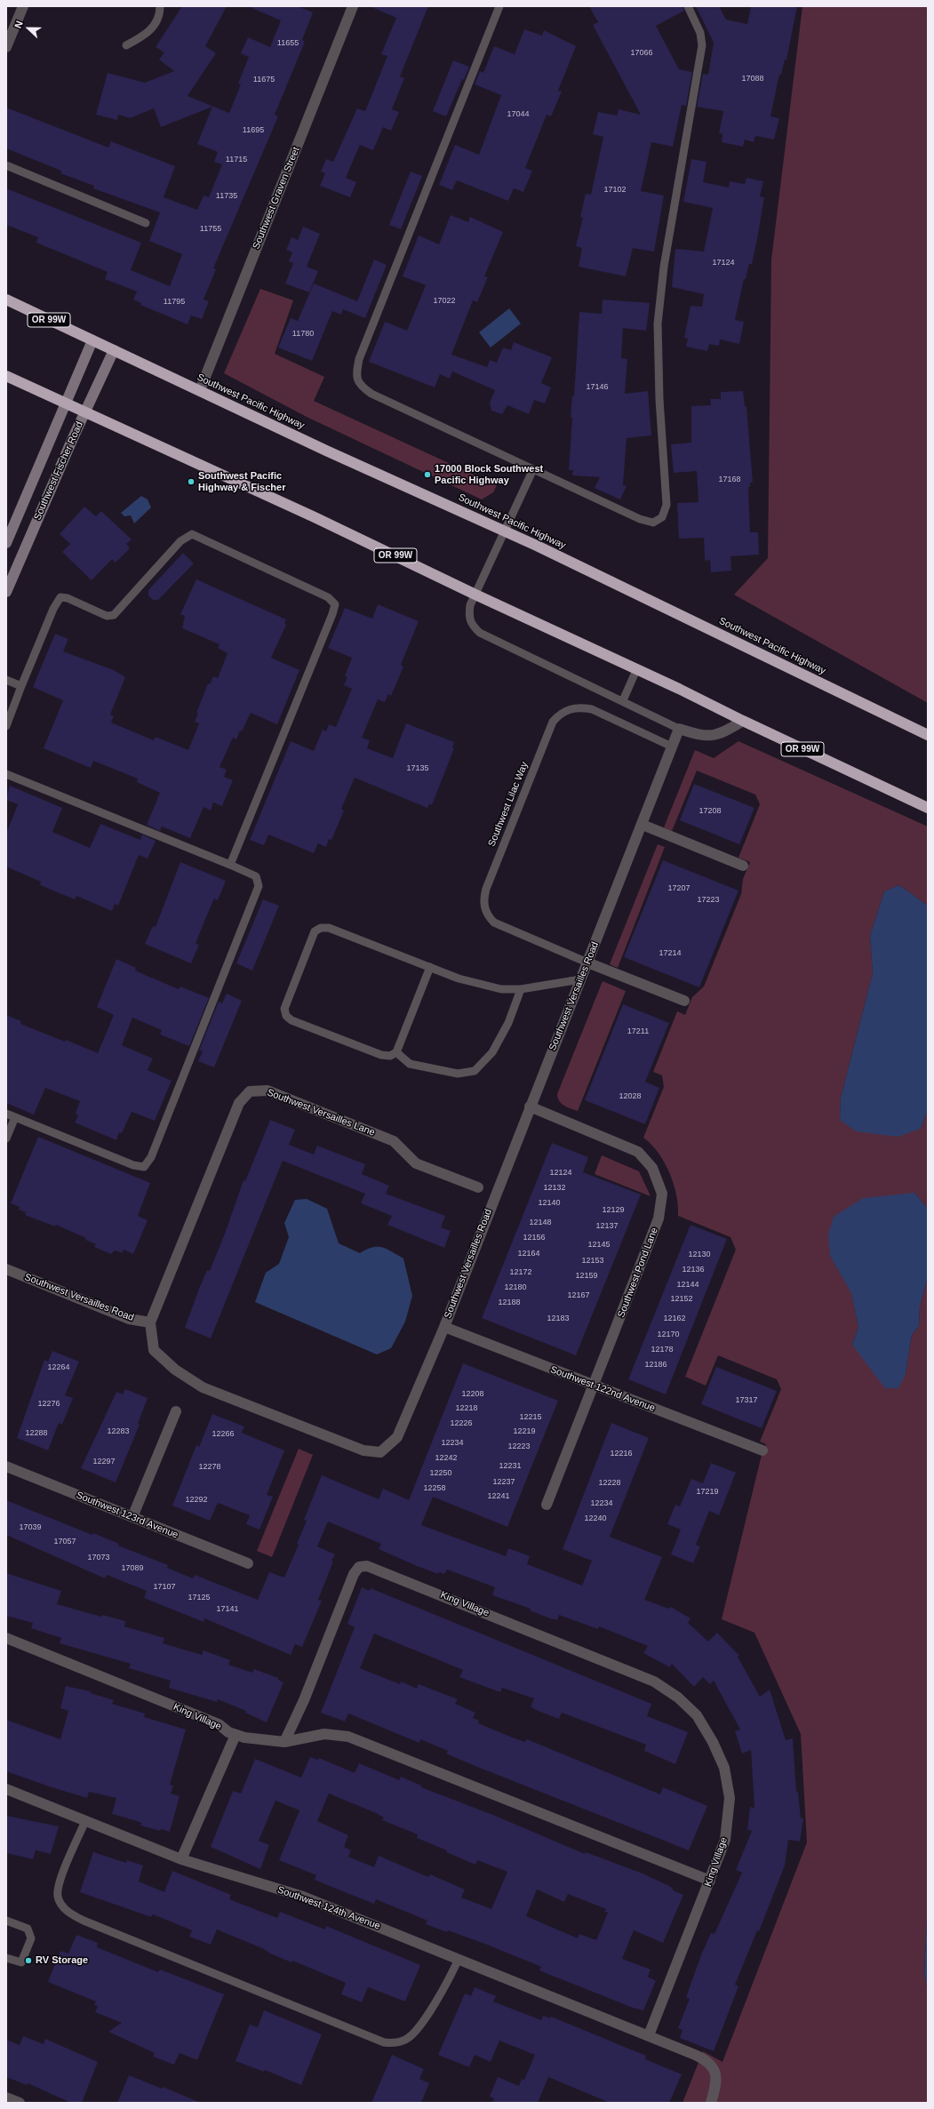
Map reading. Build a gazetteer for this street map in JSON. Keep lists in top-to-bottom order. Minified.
{"streets":{"highway":["OR 99W","Southwest Pacific Highway"],"street":["Southwest Graven Street","Southwest Fischer Road","Southwest Versailles Road","Southwest Versailles Lane","Southwest Pond Lane","Southwest 122nd Avenue","Southwest 123rd Avenue","King Village","Southwest 124th Avenue"],"lane":["Southwest Lilac Way"]},"crossings":[["Southwest Graven Street","Southwest Pacific Highway"],["OR 99W","Southwest Fischer Road"],["Southwest Pacific Highway","Southwest Fischer Road"],["Southwest Lilac Way","Southwest Versailles Road"],["Southwest Versailles Road","Southwest Versailles Lane"],["Southwest Versailles Road","Southwest Pond Lane"],["Southwest Versailles Road","Southwest 122nd Avenue"],["Southwest Pond Lane","Southwest 122nd Avenue"],["King Village","Southwest 124th Avenue"]],"places":["17000 Block Southwest Pacific Highway","Southwest Pacific Highway & Fischer","RV Storage"],"house_numbers":["11655","17066","17088","11675","17044","11695","11715","17102","11735","11755","17124","17022","11795","11780","17146","17168","17135","17208","17207","17223","17214","17211","12028","12124","12132","12140","12129","12148","12137","12156","12145","12164","12130","12153","12136","12172","12159","12144","12180","12167","12152","12188","12183","12162","12170","12178","12186","12264","12208","17317","12276","12218","12215","12226","12283","12219","12288","12266","12234","12223","12216","12242","12297","12231","12278","12250","12237","12228","12258","17219","12241","12292","12234","12240","17039","17057","17073","17089","17107","17125","17141"],"north":"left"}
